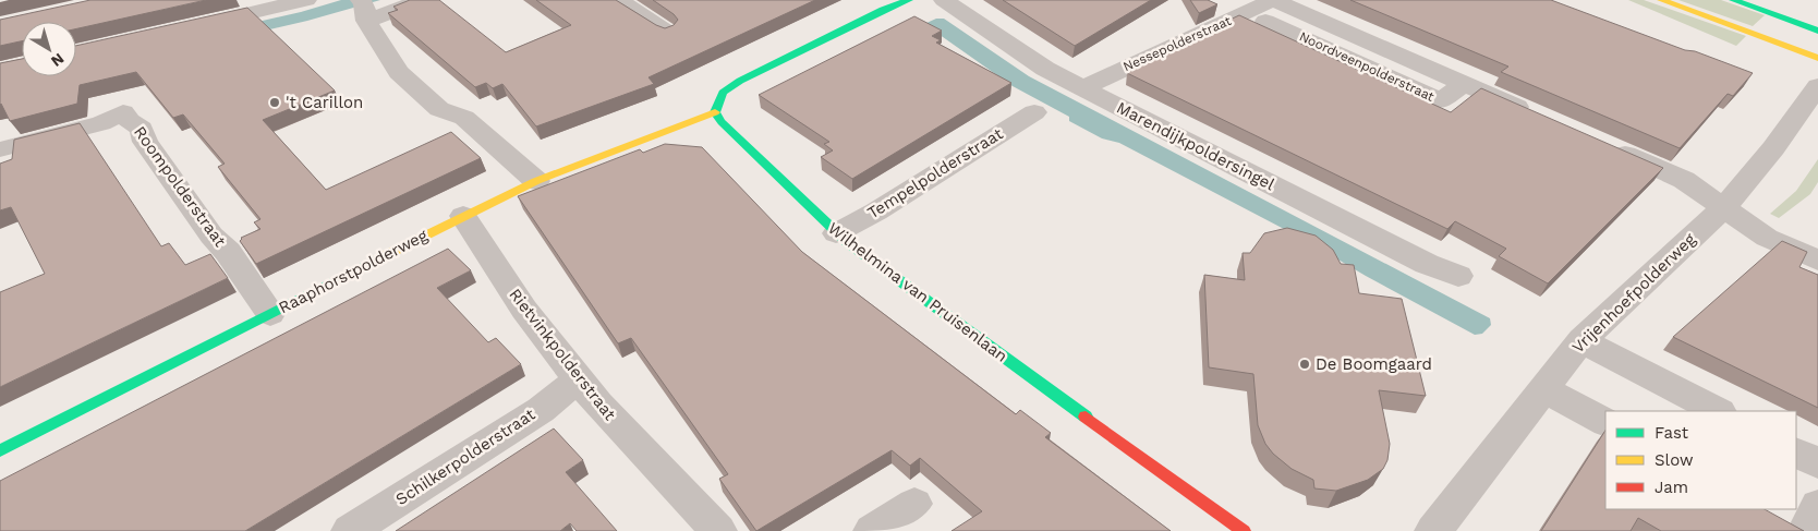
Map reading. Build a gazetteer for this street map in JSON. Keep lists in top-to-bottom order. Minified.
{"streets":{"street":["Nessepolderstraat","Noordveenpolderstraat","Marendijkpoldersingel","Tempelpolderstraat","Roompolderstraat","Raaphorstpolderweg","Wilhelmina van Pruisenlaan","Vrijenhoefpolderweg","Rietvinkpolderstraat","Schilkerpolderstraat"]},"crossings":[["Nessepolderstraat","Noordveenpolderstraat"],["Nessepolderstraat","Marendijkpoldersingel"],["Tempelpolderstraat","Wilhelmina van Pruisenlaan"],["Roompolderstraat","Raaphorstpolderweg"],["Raaphorstpolderweg","Wilhelmina van Pruisenlaan"],["Raaphorstpolderweg","Rietvinkpolderstraat"],["Rietvinkpolderstraat","Schilkerpolderstraat"]],"places":["'t Carillon","De Boomgaard"],"legend":["Fast","Slow","Jam"],"north":"bottom right"}
